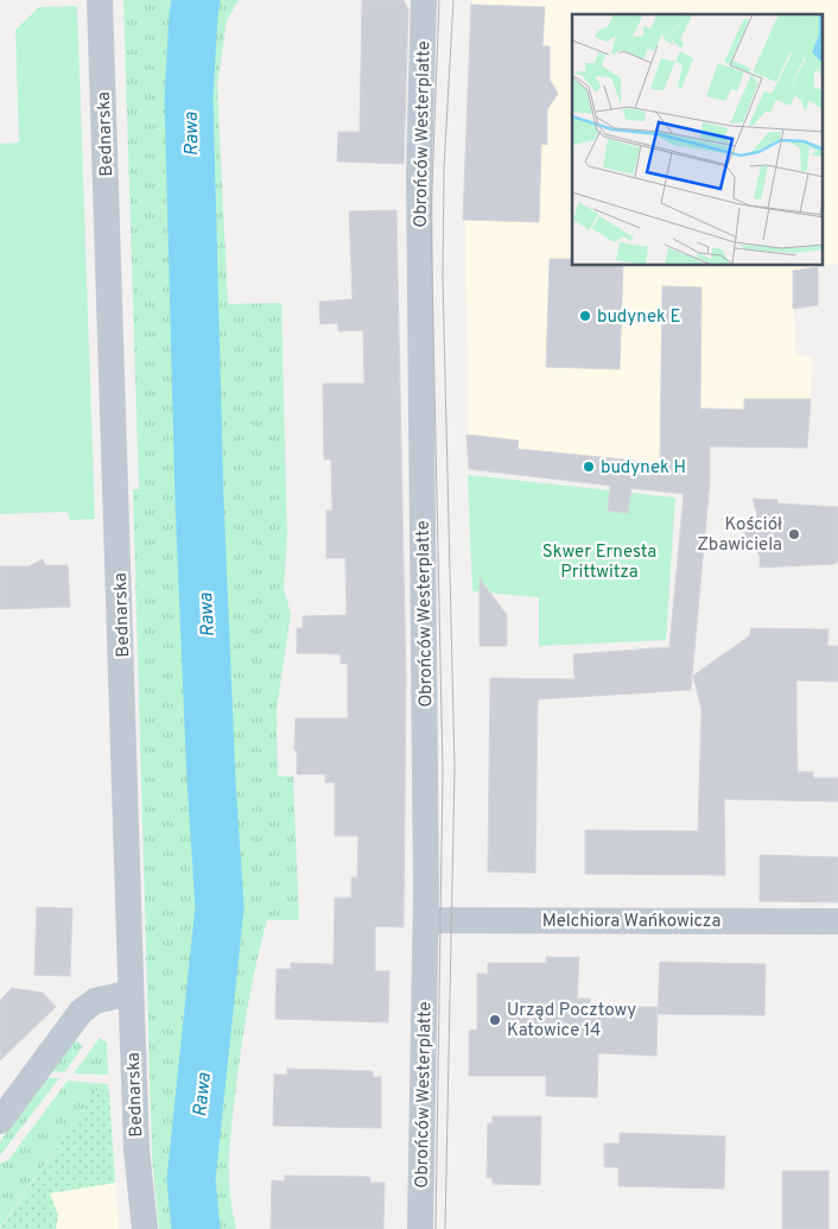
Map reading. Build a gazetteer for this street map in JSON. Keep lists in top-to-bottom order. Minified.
{"streets":{"street":["Bednarska","Obrońców Westerplatte","Melchiora Wańkowicza"]},"crossings":[["Obrońców Westerplatte","Melchiora Wańkowicza"]],"water":["Rawa"],"parks":["Skwer Ernesta Prittwitza"],"places":["budynek E","budynek H","Kościół Zbawiciela","Urząd Pocztowy Katowice 14"]}
